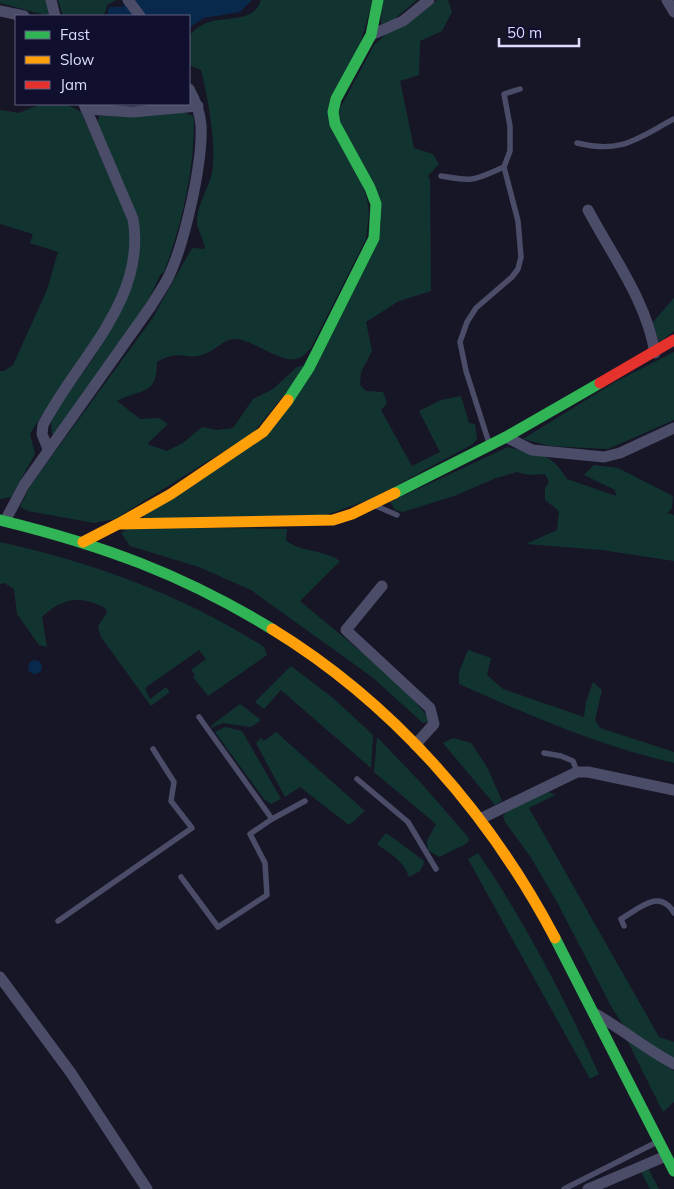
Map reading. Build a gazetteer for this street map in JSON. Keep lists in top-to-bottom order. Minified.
{"legend":["Fast","Slow","Jam"],"scale_bar":"50 m"}
